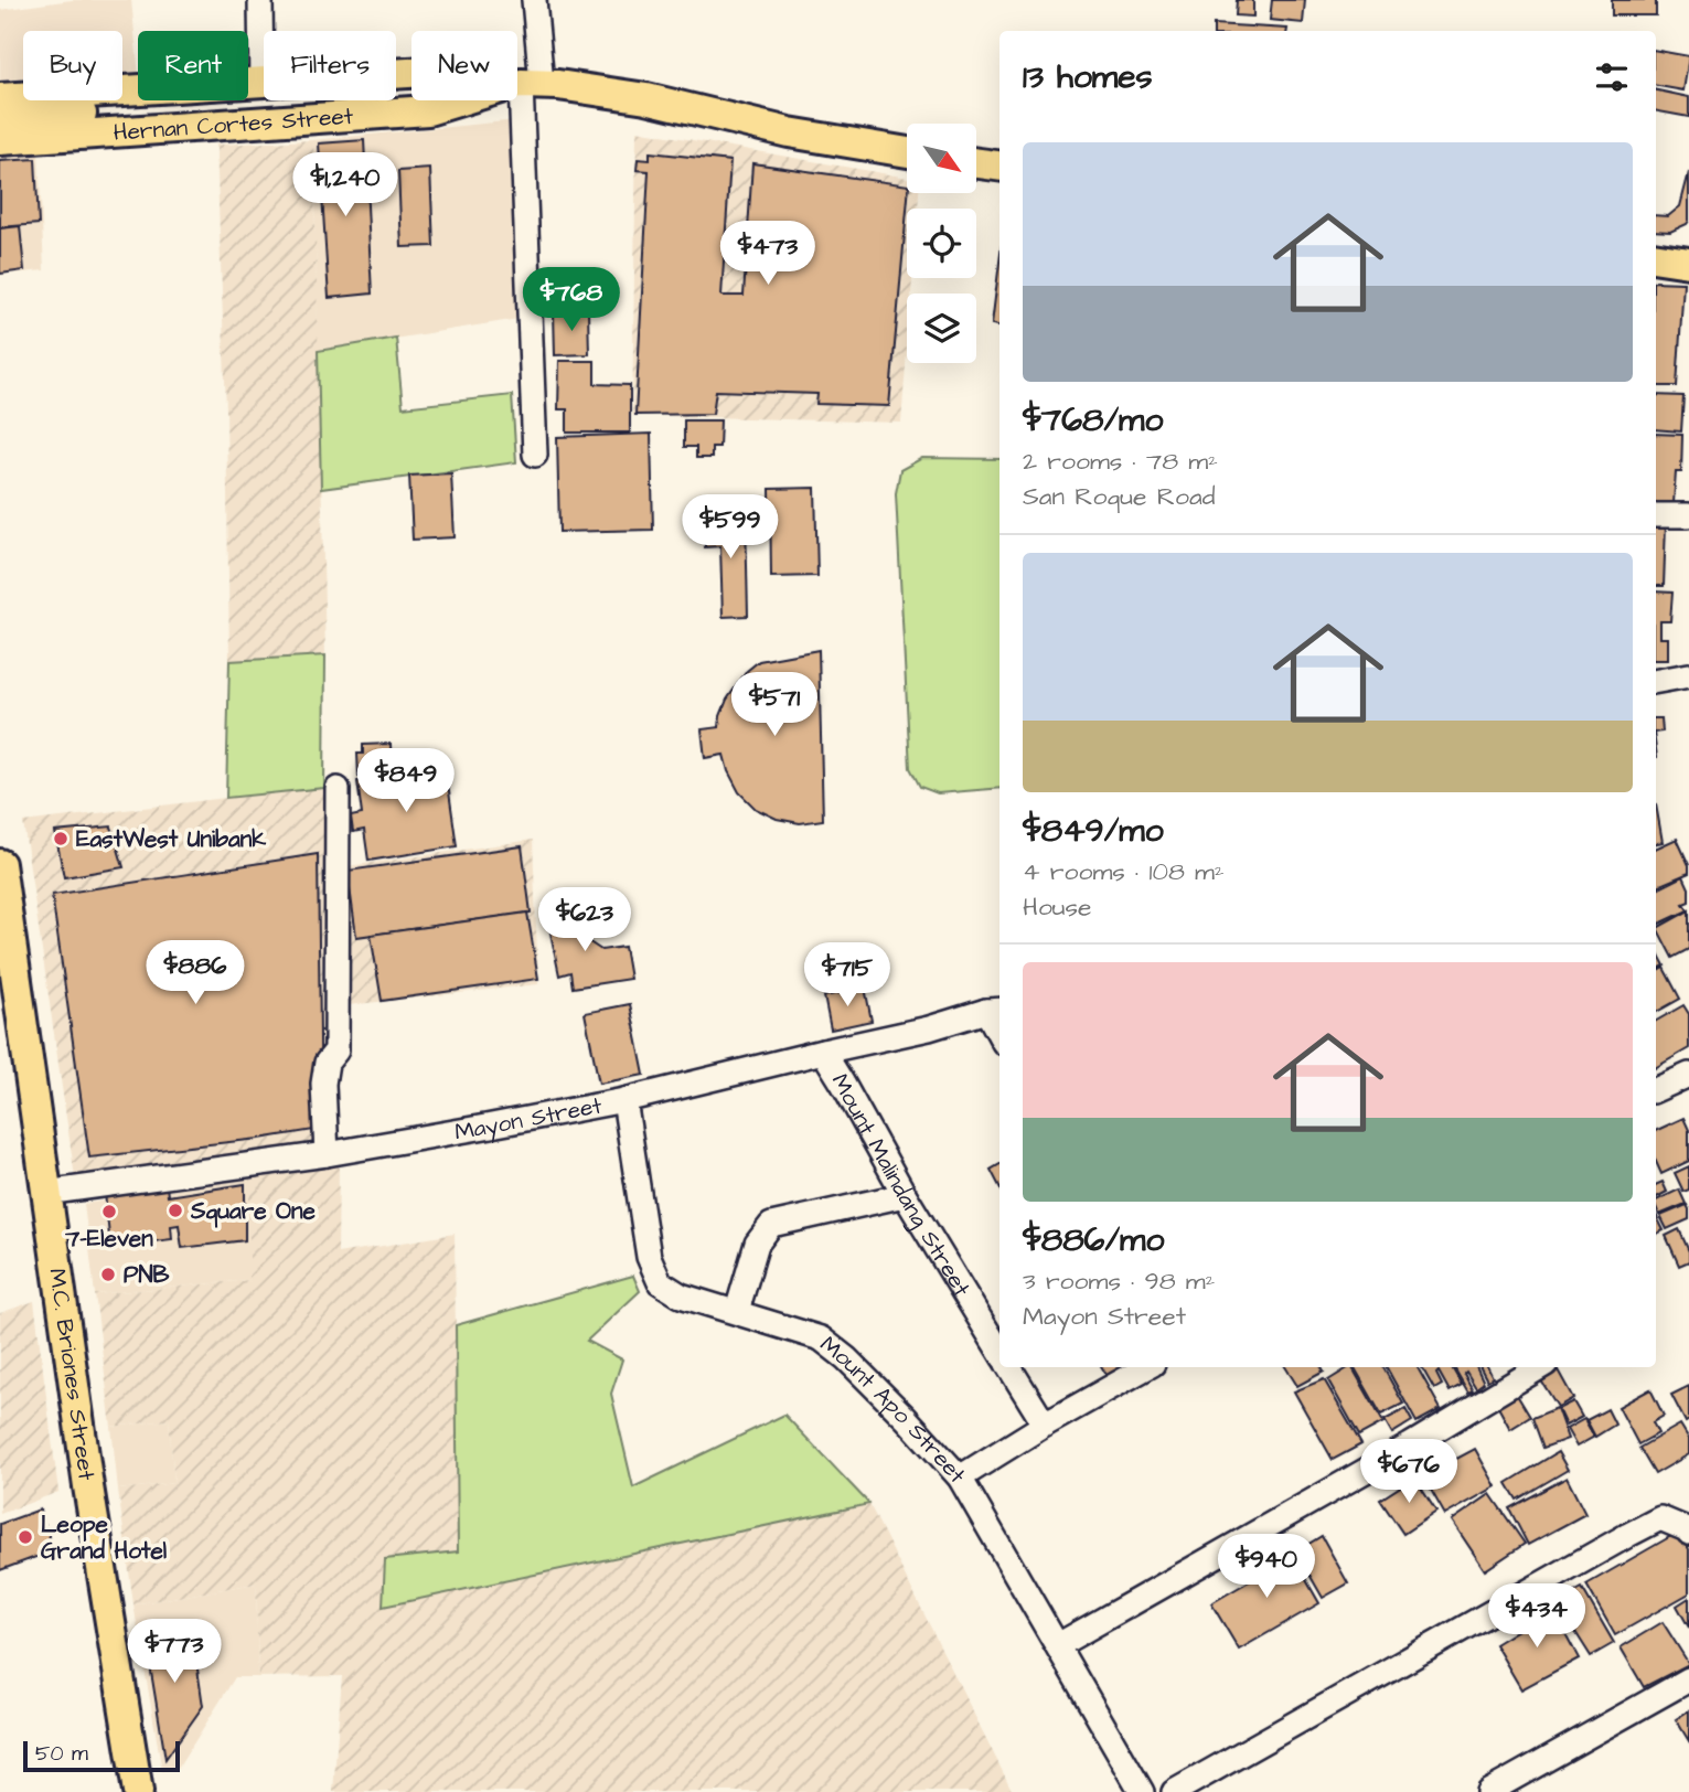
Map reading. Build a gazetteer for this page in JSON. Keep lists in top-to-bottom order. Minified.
{"streets":{"main road":["Hernan Cortes Street","M.C. Briones Street"],"street":["Mayon Street","Mount Malindang Street","Mount Apo Street"]},"crossings":[["Mayon Street","Mount Malindang Street"],["Mayon Street","M.C. Briones Street"],["Mayon Street","Mount Apo Street"]],"places":["EastWest Unibank","Square One","7-Eleven","PNB","Leope Grand Hotel"],"scale_bar":"50 m","north":"bottom right","page":{"chip":["Buy","Rent","Filters","New"],"heading":"13 homes","list":[{"name":"$768/mo","note":"2 rooms · 78 m² · San Roque Road"},{"name":"$849/mo","note":"4 rooms · 108 m² · House"},{"name":"$886/mo","note":"3 rooms · 98 m² · Mayon Street"}],"price":["$1,240","$473","$768","$599","$571","$849","$623","$886","$715","$676","$940","$434","$773"],"scale":"50 m"}}
